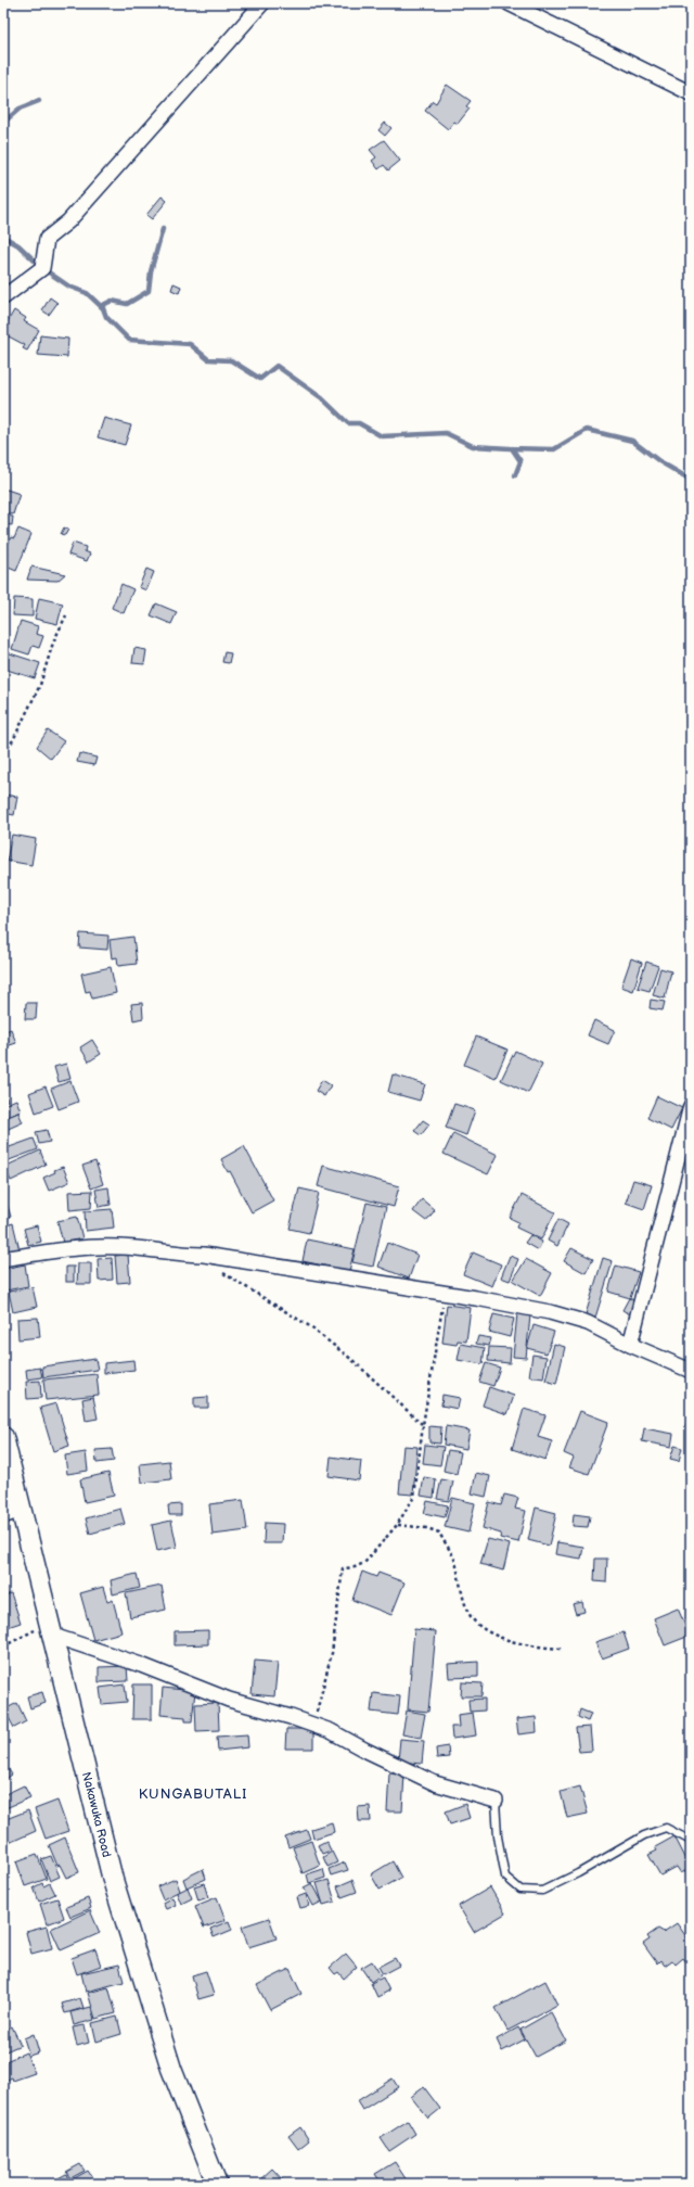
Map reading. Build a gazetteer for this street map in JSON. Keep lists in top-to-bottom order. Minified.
{"streets":{"main road":["Nakawuka Road"]},"districts":["KUNGABUTALI"]}
